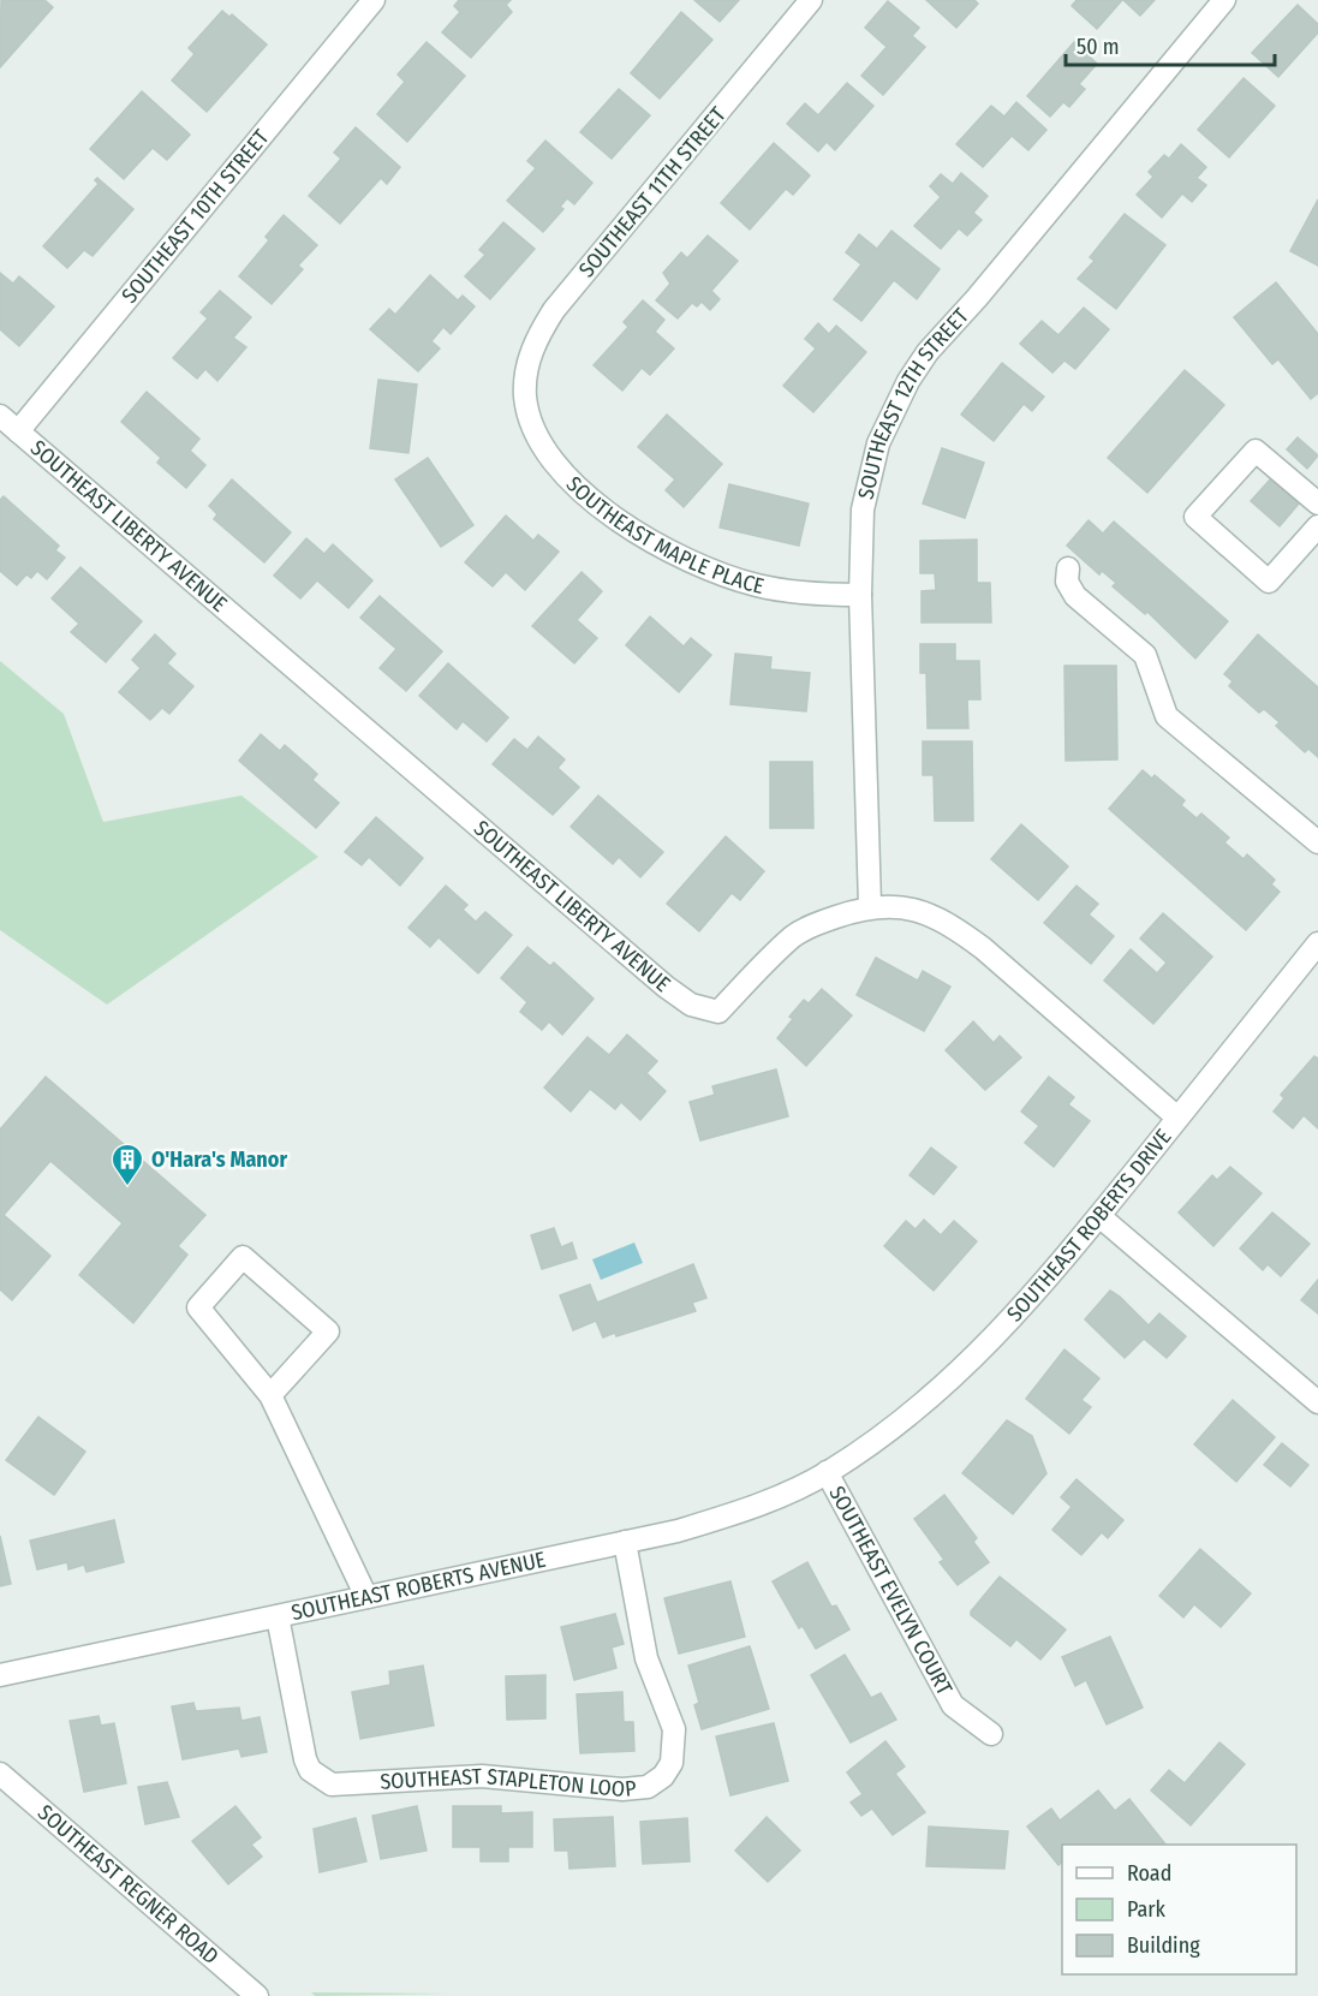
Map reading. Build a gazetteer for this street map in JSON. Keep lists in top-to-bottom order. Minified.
{"streets":{"street":["SOUTHEAST 11TH STREET","SOUTHEAST 10TH STREET","SOUTHEAST 12TH STREET","SOUTHEAST LIBERTY AVENUE","SOUTHEAST MAPLE PLACE","SOUTHEAST ROBERTS DRIVE","SOUTHEAST ROBERTS AVENUE","SOUTHEAST EVELYN COURT","SOUTHEAST STAPLETON LOOP","SOUTHEAST REGNER ROAD"]},"crossings":[["SOUTHEAST 11TH STREET","SOUTHEAST MAPLE PLACE"],["SOUTHEAST 10TH STREET","SOUTHEAST LIBERTY AVENUE"],["SOUTHEAST 12TH STREET","SOUTHEAST LIBERTY AVENUE"],["SOUTHEAST 12TH STREET","SOUTHEAST MAPLE PLACE"],["SOUTHEAST LIBERTY AVENUE","SOUTHEAST ROBERTS DRIVE"],["SOUTHEAST ROBERTS DRIVE","SOUTHEAST ROBERTS AVENUE"],["SOUTHEAST ROBERTS DRIVE","SOUTHEAST EVELYN COURT"],["SOUTHEAST ROBERTS AVENUE","SOUTHEAST EVELYN COURT"],["SOUTHEAST ROBERTS AVENUE","SOUTHEAST STAPLETON LOOP"]],"places":{"building":["O'Hara's Manor"]},"legend":["Road","Park","Building"],"scale_bar":"50 m"}
